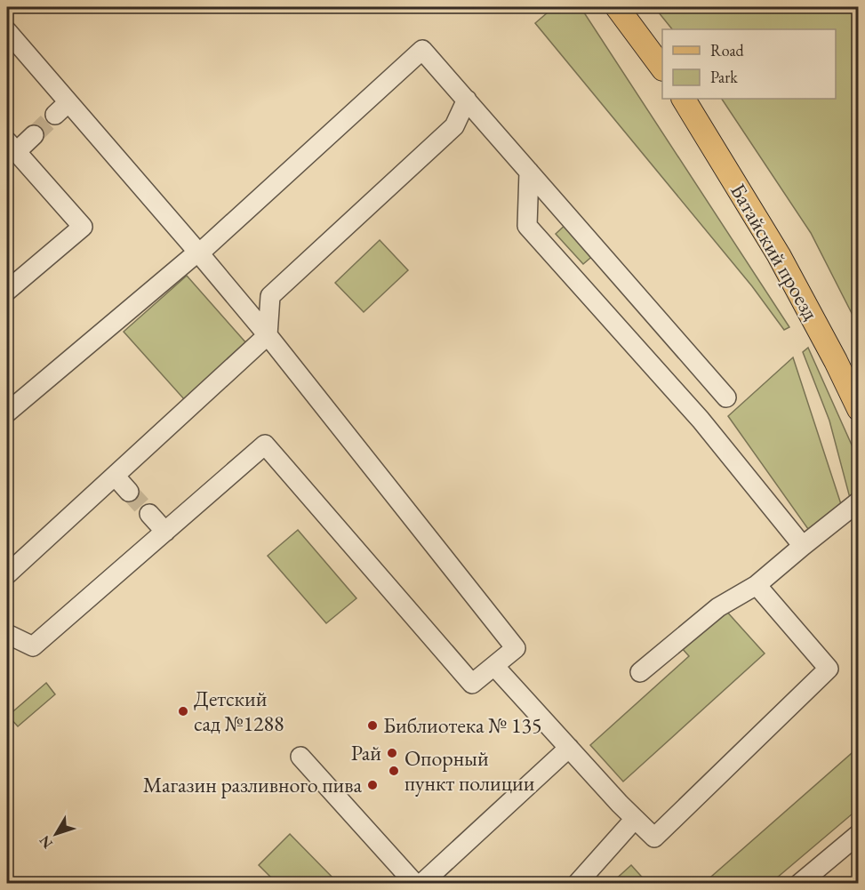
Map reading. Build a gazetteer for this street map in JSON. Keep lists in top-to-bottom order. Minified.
{"streets":{"main road":["Батайский проезд"]},"places":["Детский сад №1288","Библиотека № 135","Рай","Опорный пункт полиции","Магазин разливного пива"],"legend":["Road","Park"],"north":"bottom left"}
